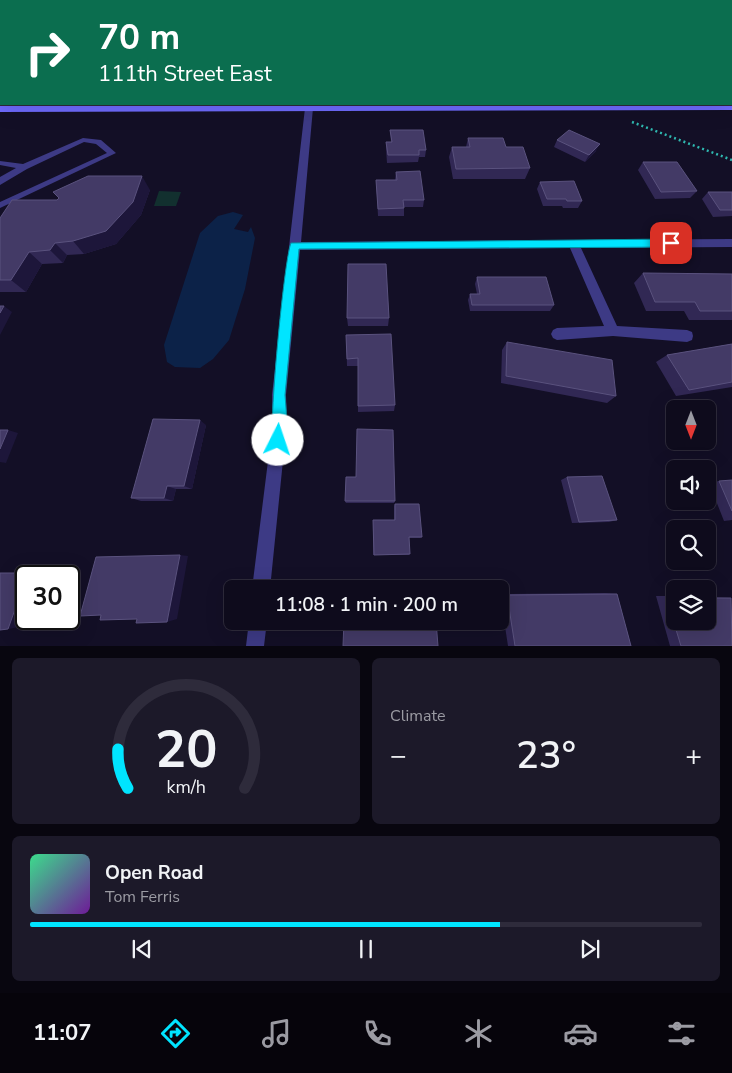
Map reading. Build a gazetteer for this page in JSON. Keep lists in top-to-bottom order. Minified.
{"north":"bottom","page":{"turn":["70 m","111th Street East"],"limit":"30","trip":"11:08 · 1 min · 200 m","tile":"Climate","heat":["−","23°","+"],"song":["Open Road","Tom Ferris"],"tabs":"11:07","gauge":["20","km/h"]}}
